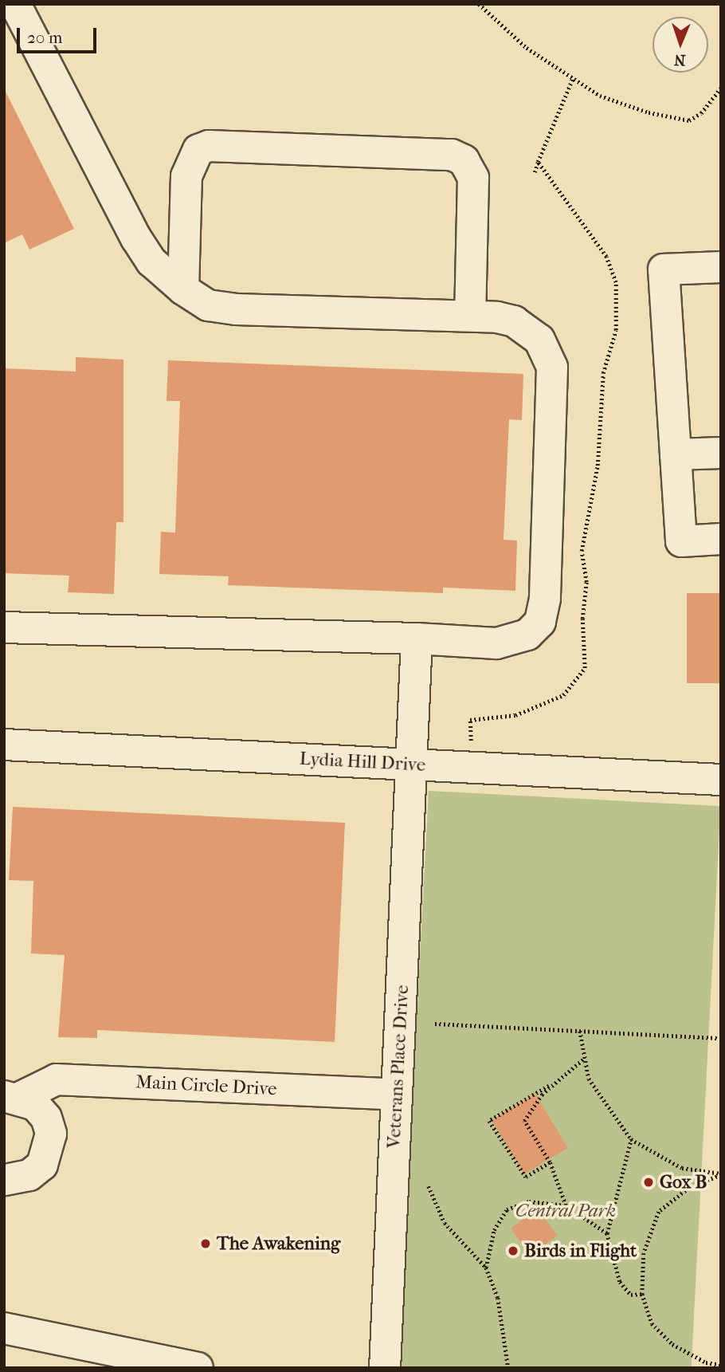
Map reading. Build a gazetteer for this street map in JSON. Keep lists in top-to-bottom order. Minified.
{"streets":{"street":["Lydia Hill Drive","Veterans Place Drive","Main Circle Drive"]},"crossings":[["Lydia Hill Drive","Veterans Place Drive"],["Veterans Place Drive","Main Circle Drive"]],"parks":["Central Park"],"places":["Gox B","The Awakening","Birds in Flight"],"scale_bar":"20 m","north":"bottom"}
